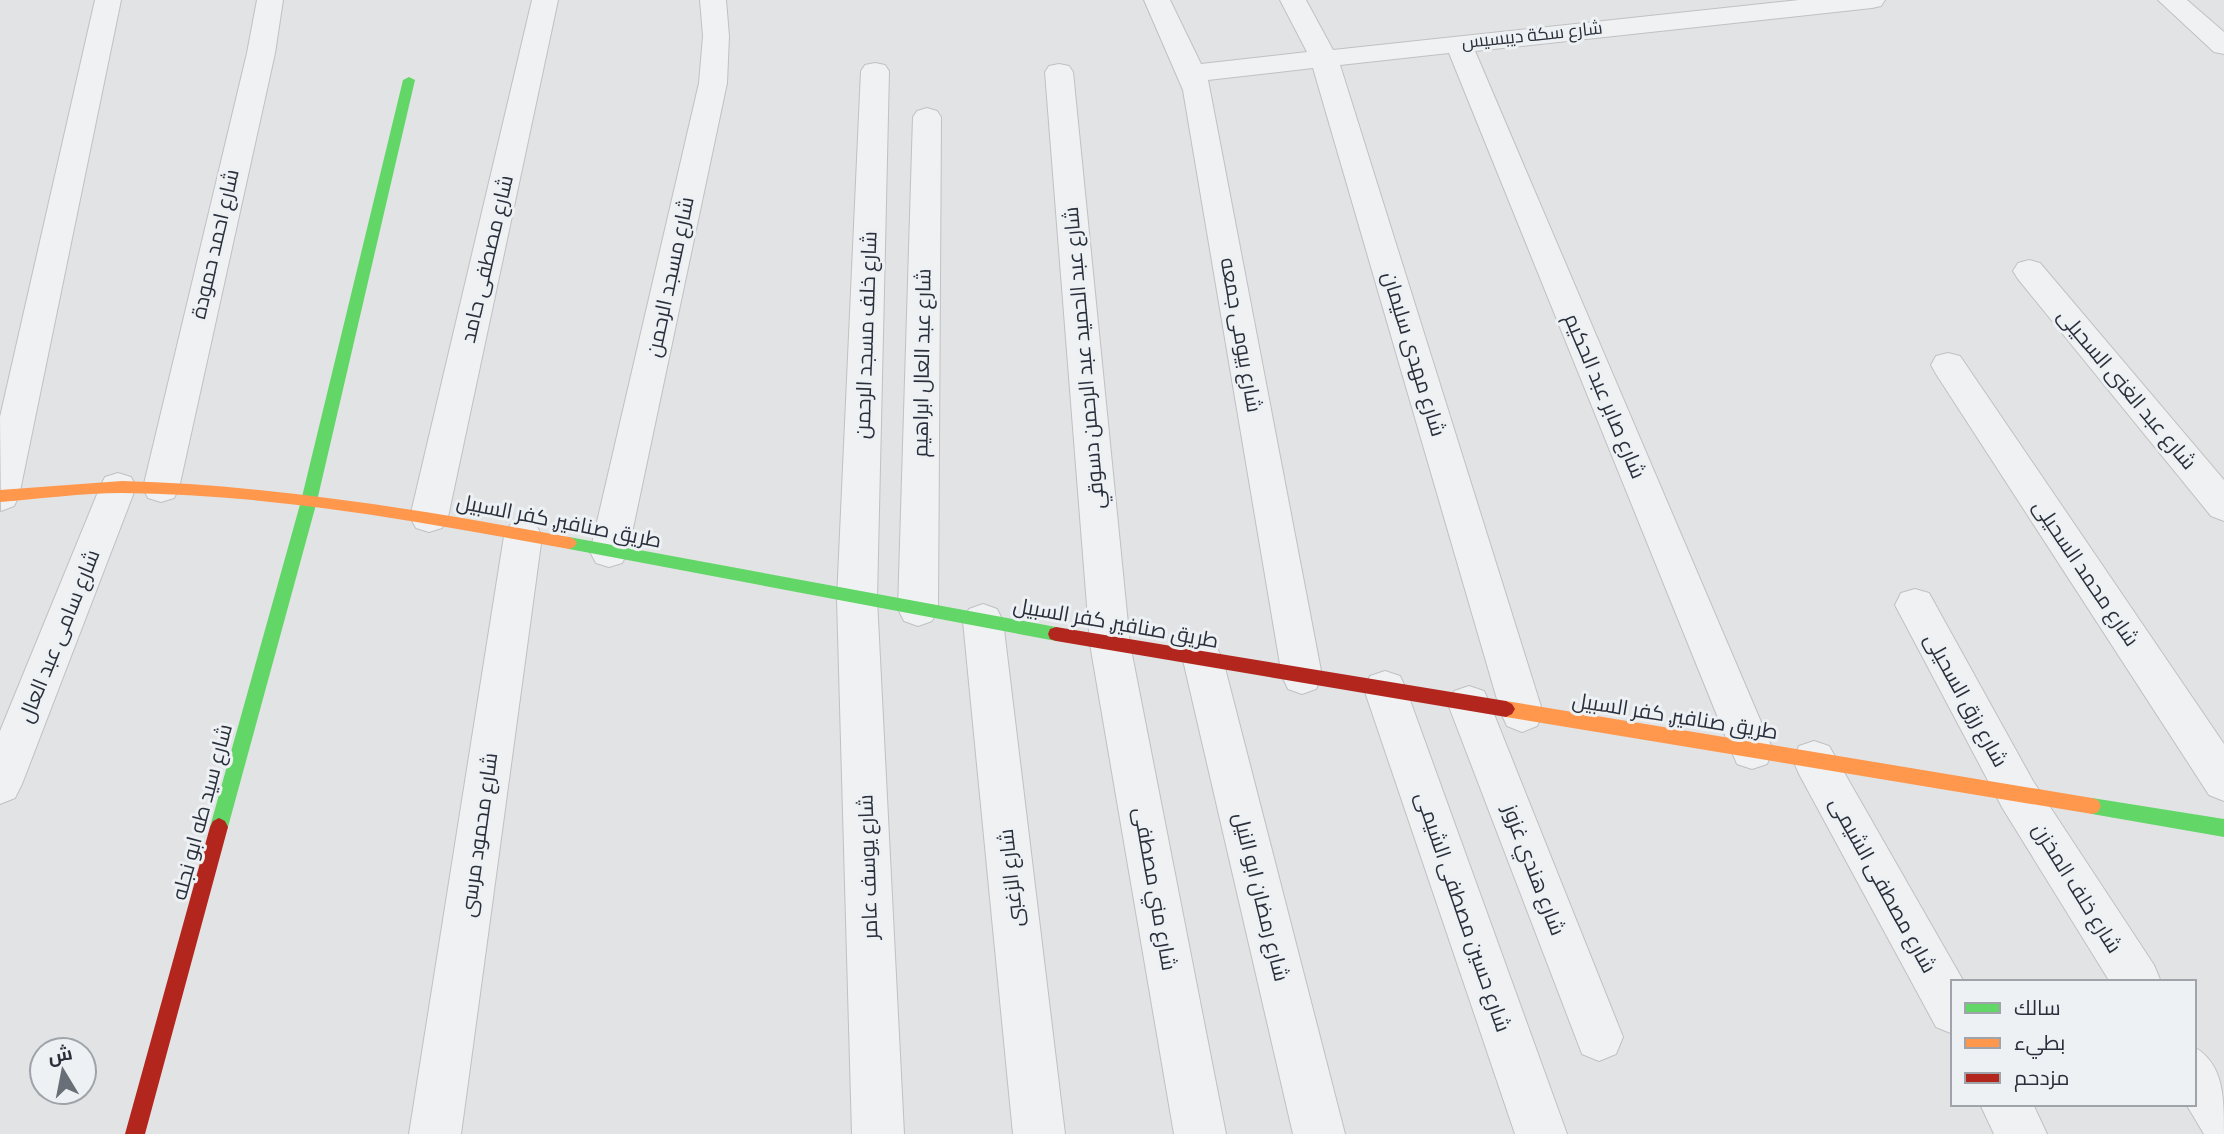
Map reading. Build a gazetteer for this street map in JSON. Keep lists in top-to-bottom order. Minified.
{"streets":{"street":["شارع سكة ديبسيس","شارع احمد حمودة","شارع مصطفى حامد","شارع مسجد الرحمن","شارع خلف مسجد الرحمن","شارع بيومى جمعه","شارع مهدى سليمان","شارع عبد الحميد عبد الرحمن دسوقي","شارع عبد العال ابراهيم","شارع عبد الغنى السحيلى","شارع صابر عبد الحكيم","طريق صنافير, كفر السبيل","شارع محمد السحيلى","شارع سامى عبد العال","شارع رزق السحيلى","شارع سيد طه ابو نجله","شارع محمود مرسى","شارع يوسف عامر","شارع هندي غزوز","شارع الزغبى","شارع مصطفى الشيمى","شارع خلف المخزن","شارع مني مصطفى","شارع رمضان ابو النيل","شارع حسين مصطفى الشيمى"]},"crossings":[["شارع سكة ديبسيس","شارع بيومى جمعه"],["شارع سكة ديبسيس","شارع مهدى سليمان"],["شارع سكة ديبسيس","شارع صابر عبد الحكيم"],["شارع احمد حمودة","طريق صنافير, كفر السبيل"],["شارع مصطفى حامد","طريق صنافير, كفر السبيل"],["شارع مسجد الرحمن","طريق صنافير, كفر السبيل"],["شارع خلف مسجد الرحمن","طريق صنافير, كفر السبيل"],["شارع خلف مسجد الرحمن","شارع يوسف عامر"],["شارع بيومى جمعه","طريق صنافير, كفر السبيل"],["شارع مهدى سليمان","طريق صنافير, كفر السبيل"],["شارع عبد الحميد عبد الرحمن دسوقي","طريق صنافير, كفر السبيل"],["شارع عبد الحميد عبد الرحمن دسوقي","شارع مني مصطفى"],["شارع عبد العال ابراهيم","طريق صنافير, كفر السبيل"],["شارع صابر عبد الحكيم","طريق صنافير, كفر السبيل"],["طريق صنافير, كفر السبيل","شارع سامى عبد العال"],["طريق صنافير, كفر السبيل","شارع رزق السحيلى"],["طريق صنافير, كفر السبيل","شارع سيد طه ابو نجله"],["طريق صنافير, كفر السبيل","شارع محمود مرسى"],["طريق صنافير, كفر السبيل","شارع يوسف عامر"],["طريق صنافير, كفر السبيل","شارع هندي غزوز"],["طريق صنافير, كفر السبيل","شارع الزغبى"],["طريق صنافير, كفر السبيل","شارع مصطفى الشيمى"],["طريق صنافير, كفر السبيل","شارع خلف المخزن"],["طريق صنافير, كفر السبيل","شارع مني مصطفى"],["طريق صنافير, كفر السبيل","شارع رمضان ابو النيل"],["طريق صنافير, كفر السبيل","شارع حسين مصطفى الشيمى"],["شارع رزق السحيلى","شارع خلف المخزن"]],"legend":["سالك","بطيء","مزدحم"],"north":"top"}
